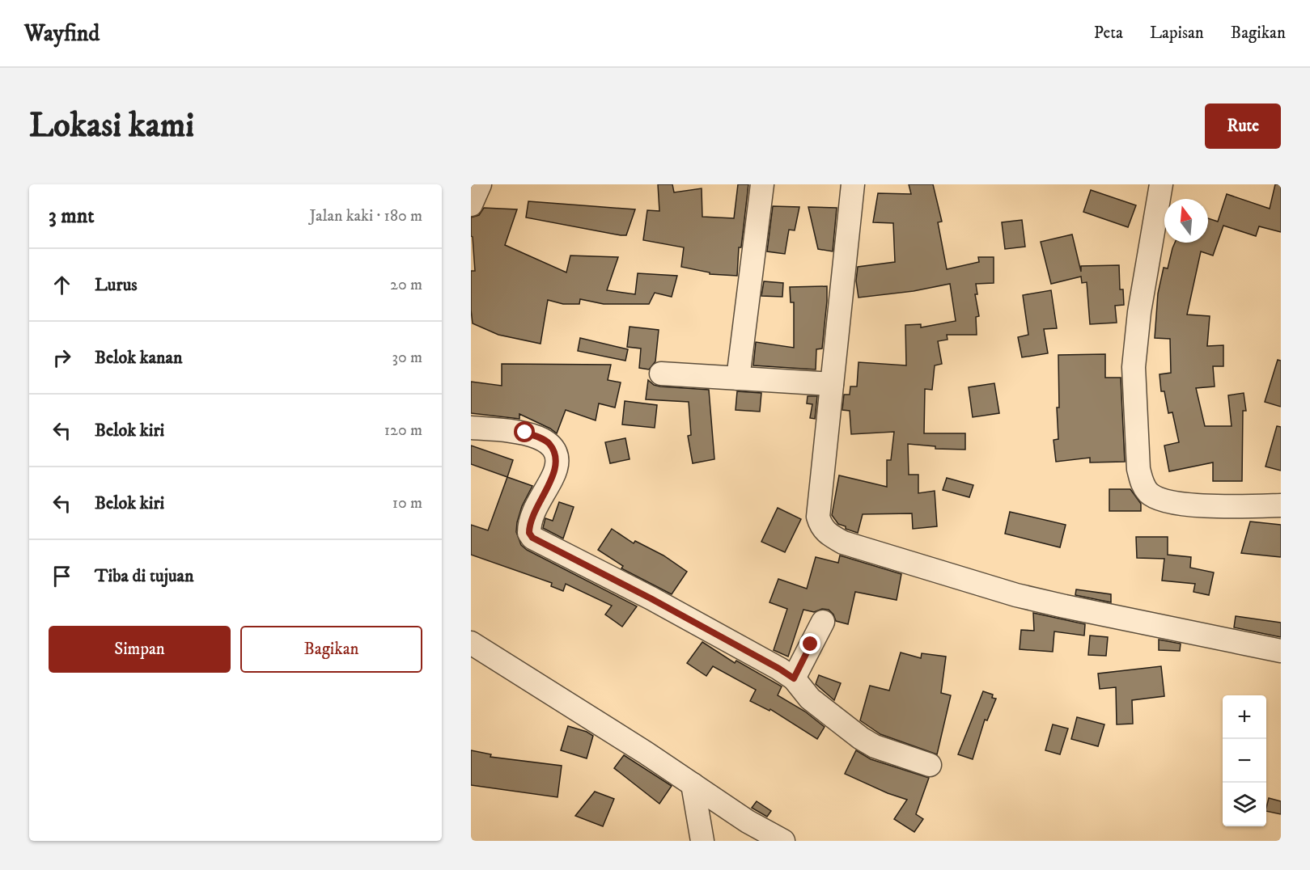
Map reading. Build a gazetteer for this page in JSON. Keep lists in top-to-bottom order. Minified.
{"north":"top","page":{"header":"Wayfind","nav":["Peta","Lapisan","Bagikan"],"buttons":["Rute",["Simpan","Bagikan"]],"title":"Lokasi kami","heading":["3 mnt","Jalan kaki · 180 m"],"list":[["Lurus","20 m"],["Belok kanan","30 m"],["Belok kiri","120 m"],["Belok kiri","10 m"],"Tiba di tujuan"],"map_buttons":["+","−"]}}
